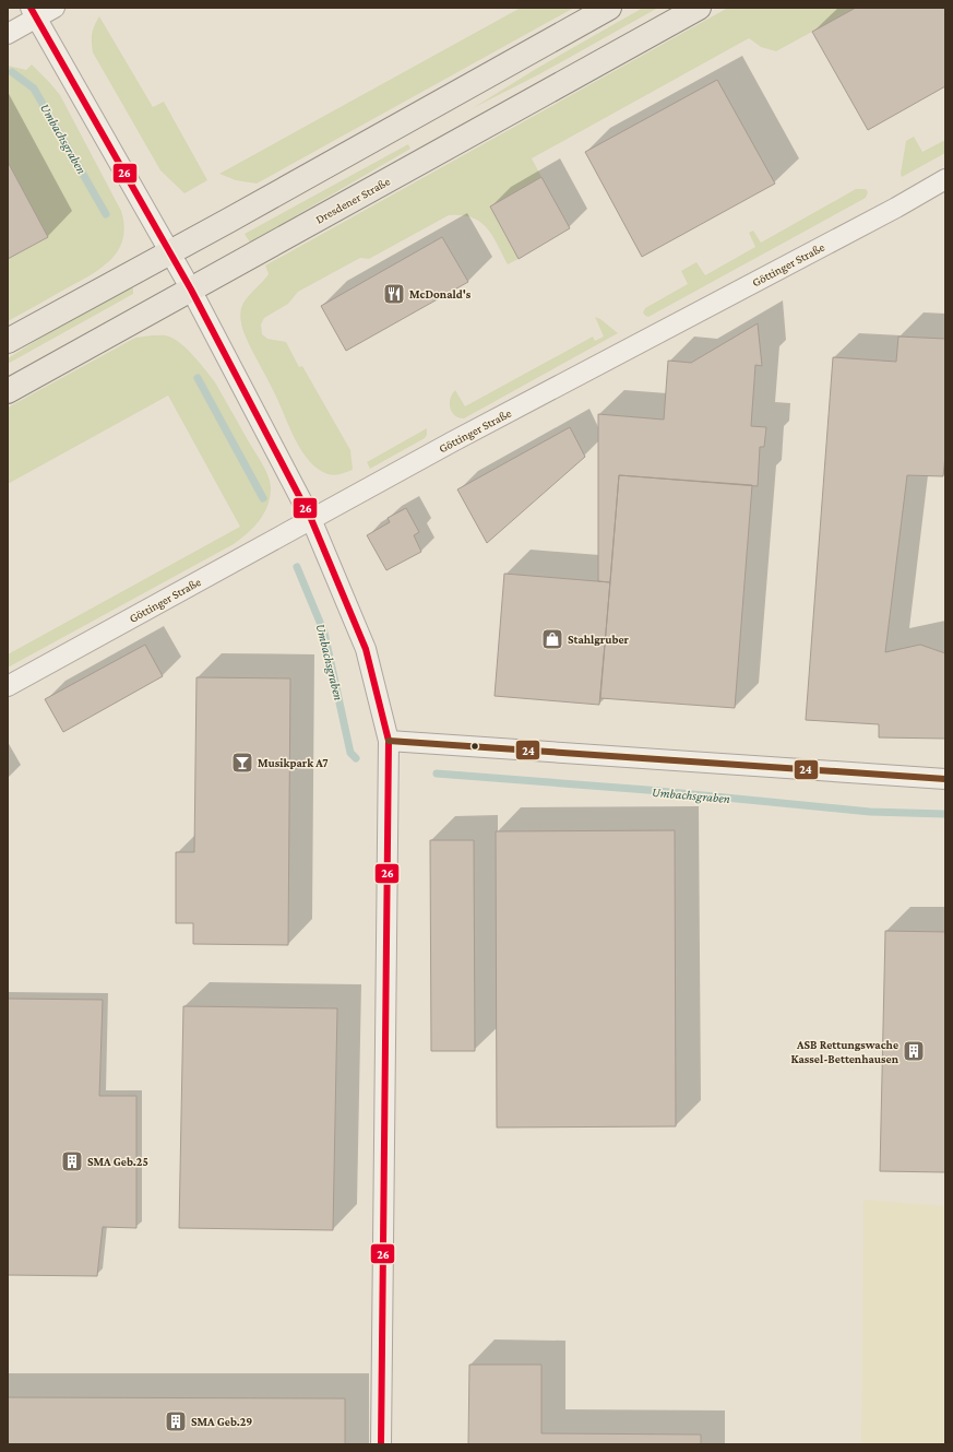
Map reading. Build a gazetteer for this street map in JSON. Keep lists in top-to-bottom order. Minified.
{"streets":{"main road":["Dresdener Straße"],"street":["Göttinger Straße"]},"water":["Umbachsgraben"],"places":{"restaurant":["McDonald's"],"shop":["Stahlgruber"],"bar":["Musikpark A7"],"building":["ASB Rettungswache Kassel-Bettenhausen","SMA Geb.25","SMA Geb.29"]},"lines":["transit line 26","transit line 24"]}
